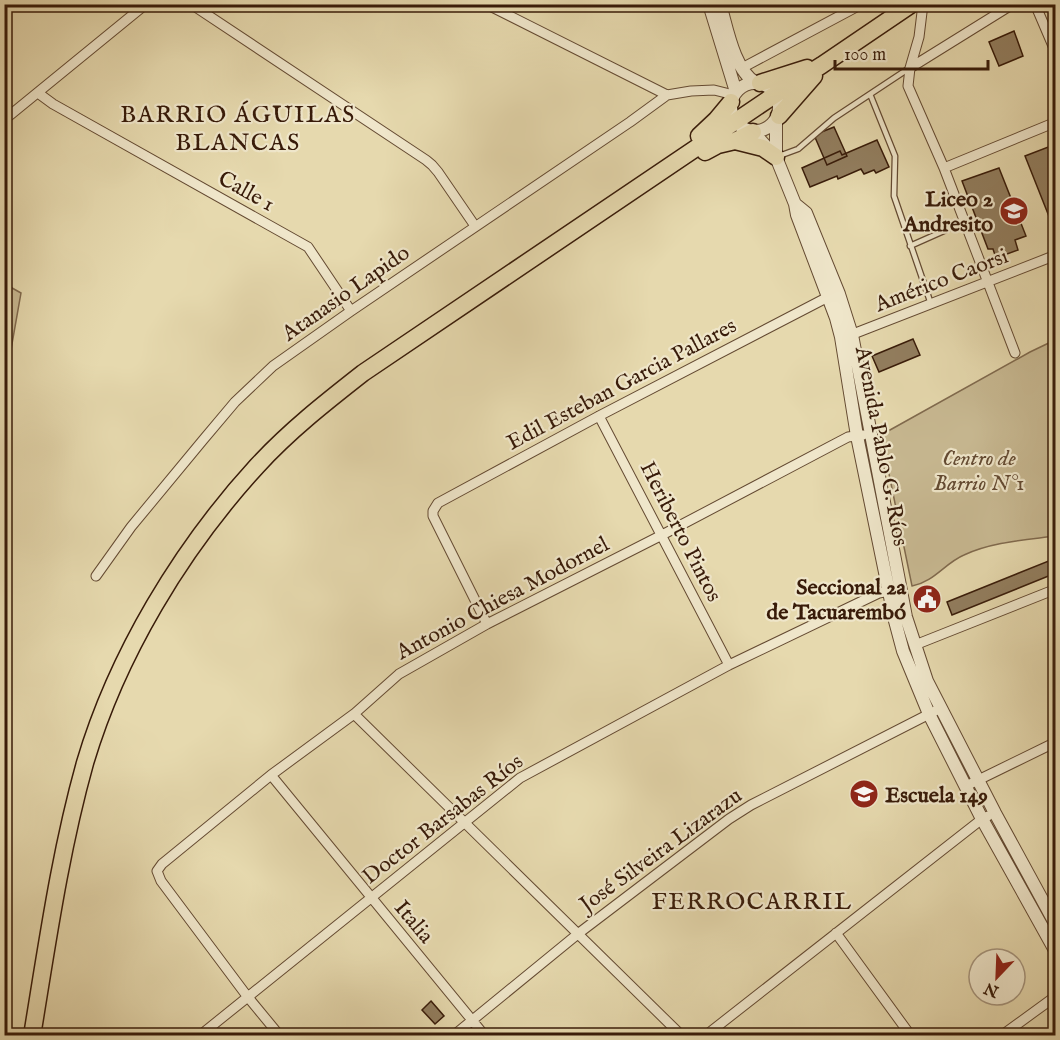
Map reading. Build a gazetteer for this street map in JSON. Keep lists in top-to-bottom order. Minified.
{"streets":{"street":["Calle 1","Américo Caorsi","Atanasio Lapido","Edil Esteban Garcia Pallares","Avenida Pablo G. Ríos","Heriberto Pintos","Antonio Chiesa Modornel","Doctor Barsabas Ríos","José Silveira Lizarazu","Italia"]},"crossings":[["Calle 1","Atanasio Lapido"],["Américo Caorsi","Avenida Pablo G. Ríos"],["Edil Esteban Garcia Pallares","Avenida Pablo G. Ríos"],["Edil Esteban Garcia Pallares","Heriberto Pintos"],["Edil Esteban Garcia Pallares","Antonio Chiesa Modornel"],["Avenida Pablo G. Ríos","Antonio Chiesa Modornel"],["Avenida Pablo G. Ríos","Doctor Barsabas Ríos"],["Avenida Pablo G. Ríos","José Silveira Lizarazu"],["Heriberto Pintos","Antonio Chiesa Modornel"],["Heriberto Pintos","Doctor Barsabas Ríos"],["Antonio Chiesa Modornel","Doctor Barsabas Ríos"],["Antonio Chiesa Modornel","Italia"],["Doctor Barsabas Ríos","Italia"],["José Silveira Lizarazu","Italia"]],"districts":["BARRIO ÁGUILAS BLANCAS","FERROCARRIL"],"parks":["Centro de Barrio N°1"],"places":{"school or university":["Liceo 2 Andresito","Escuela 149"],"public building":["Seccional 2a de Tacuarembó"]},"scale_bar":"100 m","north":"bottom left"}
